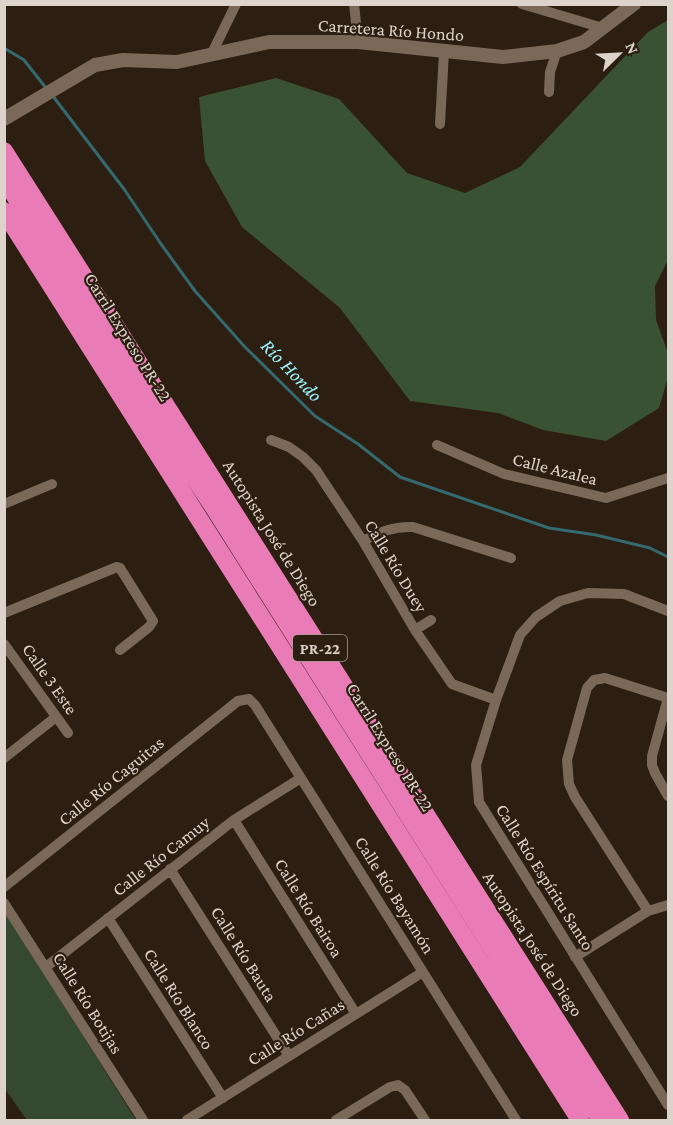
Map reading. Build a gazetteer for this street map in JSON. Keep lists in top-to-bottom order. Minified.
{"streets":{"highway":["Carril Expreso PR-22","Autopista José de Diego","PR-22"],"street":["Carretera Río Hondo","Calle Azalea","Calle Río Duey","Calle 3 Este","Calle Río Caguitas","Calle Río Camuy","Calle Río Espíritu Santo","Calle Río Bayamón","Calle Río Bairoa","Calle Río Bauta","Calle Río Blanco","Calle Río Botijas","Calle Río Cañas"]},"crossings":[["Carril Expreso PR-22","Autopista José de Diego"],["Calle Río Duey","Calle Río Espíritu Santo"],["Calle Río Caguitas","Calle Río Bayamón"],["Calle Río Camuy","Calle Río Bayamón"],["Calle Río Camuy","Calle Río Bairoa"],["Calle Río Camuy","Calle Río Bauta"],["Calle Río Camuy","Calle Río Blanco"],["Calle Río Camuy","Calle Río Botijas"],["Calle Río Bayamón","Calle Río Cañas"],["Calle Río Bairoa","Calle Río Cañas"],["Calle Río Bauta","Calle Río Cañas"],["Calle Río Blanco","Calle Río Cañas"]],"water":["Río Hondo"],"north":"top right"}
